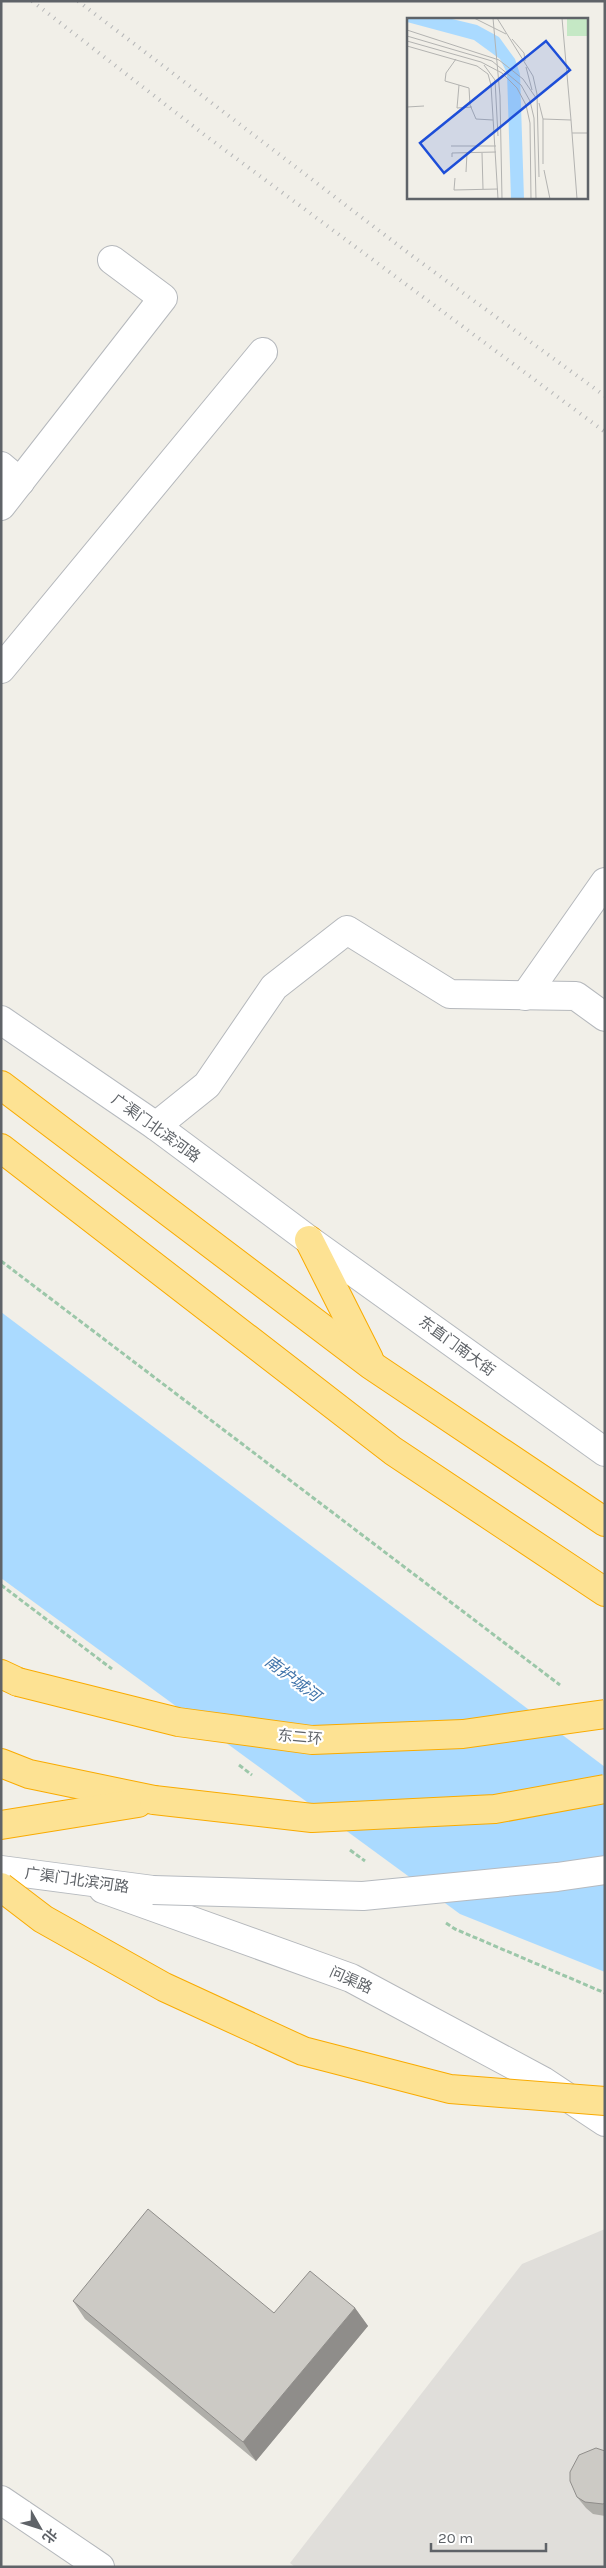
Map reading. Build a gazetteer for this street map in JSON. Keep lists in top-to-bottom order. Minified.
{"streets":{"highway":["东二环"],"street":["广渠门北滨河路","东直门南大街","问渠路"]},"crossings":[["广渠门北滨河路","东直门南大街"],["广渠门北滨河路","问渠路"]],"water":["南护城河"],"scale_bar":"20 m","north":"bottom right"}
